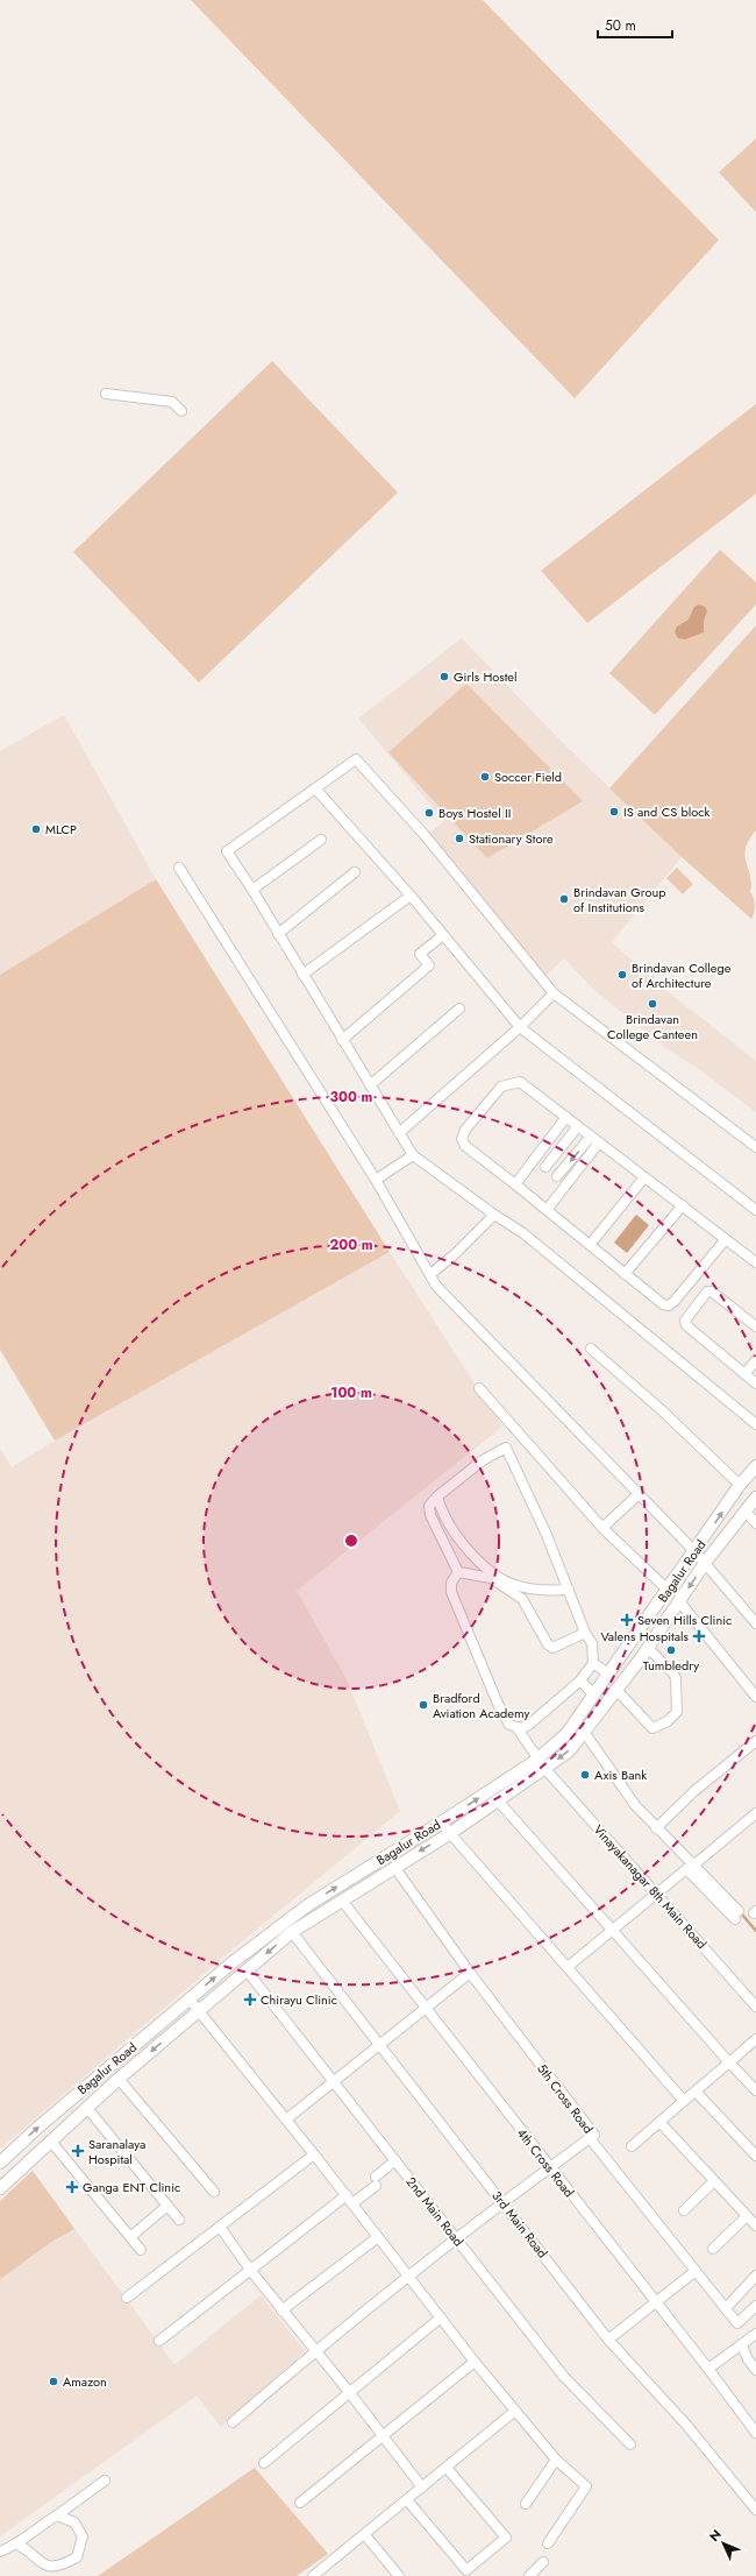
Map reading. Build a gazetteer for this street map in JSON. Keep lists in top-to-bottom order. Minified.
{"streets":{"main road":["Bagalur Road"],"street":["Vinayakanagar 8th Main Road","5th Cross Road","4th Cross Road","2nd Main Road","3rd Main Road"]},"crossings":[["Bagalur Road","Vinayakanagar 8th Main Road"],["Bagalur Road","5th Cross Road"],["Bagalur Road","4th Cross Road"],["Bagalur Road","2nd Main Road"],["Bagalur Road","3rd Main Road"]],"places":{"other":["Girls Hostel","Soccer Field","IS and CS block","Boys Hostel II","MLCP","Stationary Store","Brindavan Group of Institutions","Brindavan College of Architecture","Brindavan College Canteen","Tumbledry","Bradford Aviation Academy","Axis Bank","Amazon"],"health":["Seven Hills Clinic","Valens Hospitals","Chirayu Clinic","Saranalaya Hospital","Ganga ENT Clinic"]},"scale_bar":"50 m","north":"top left","rings":["300 m","200 m","100 m"]}
